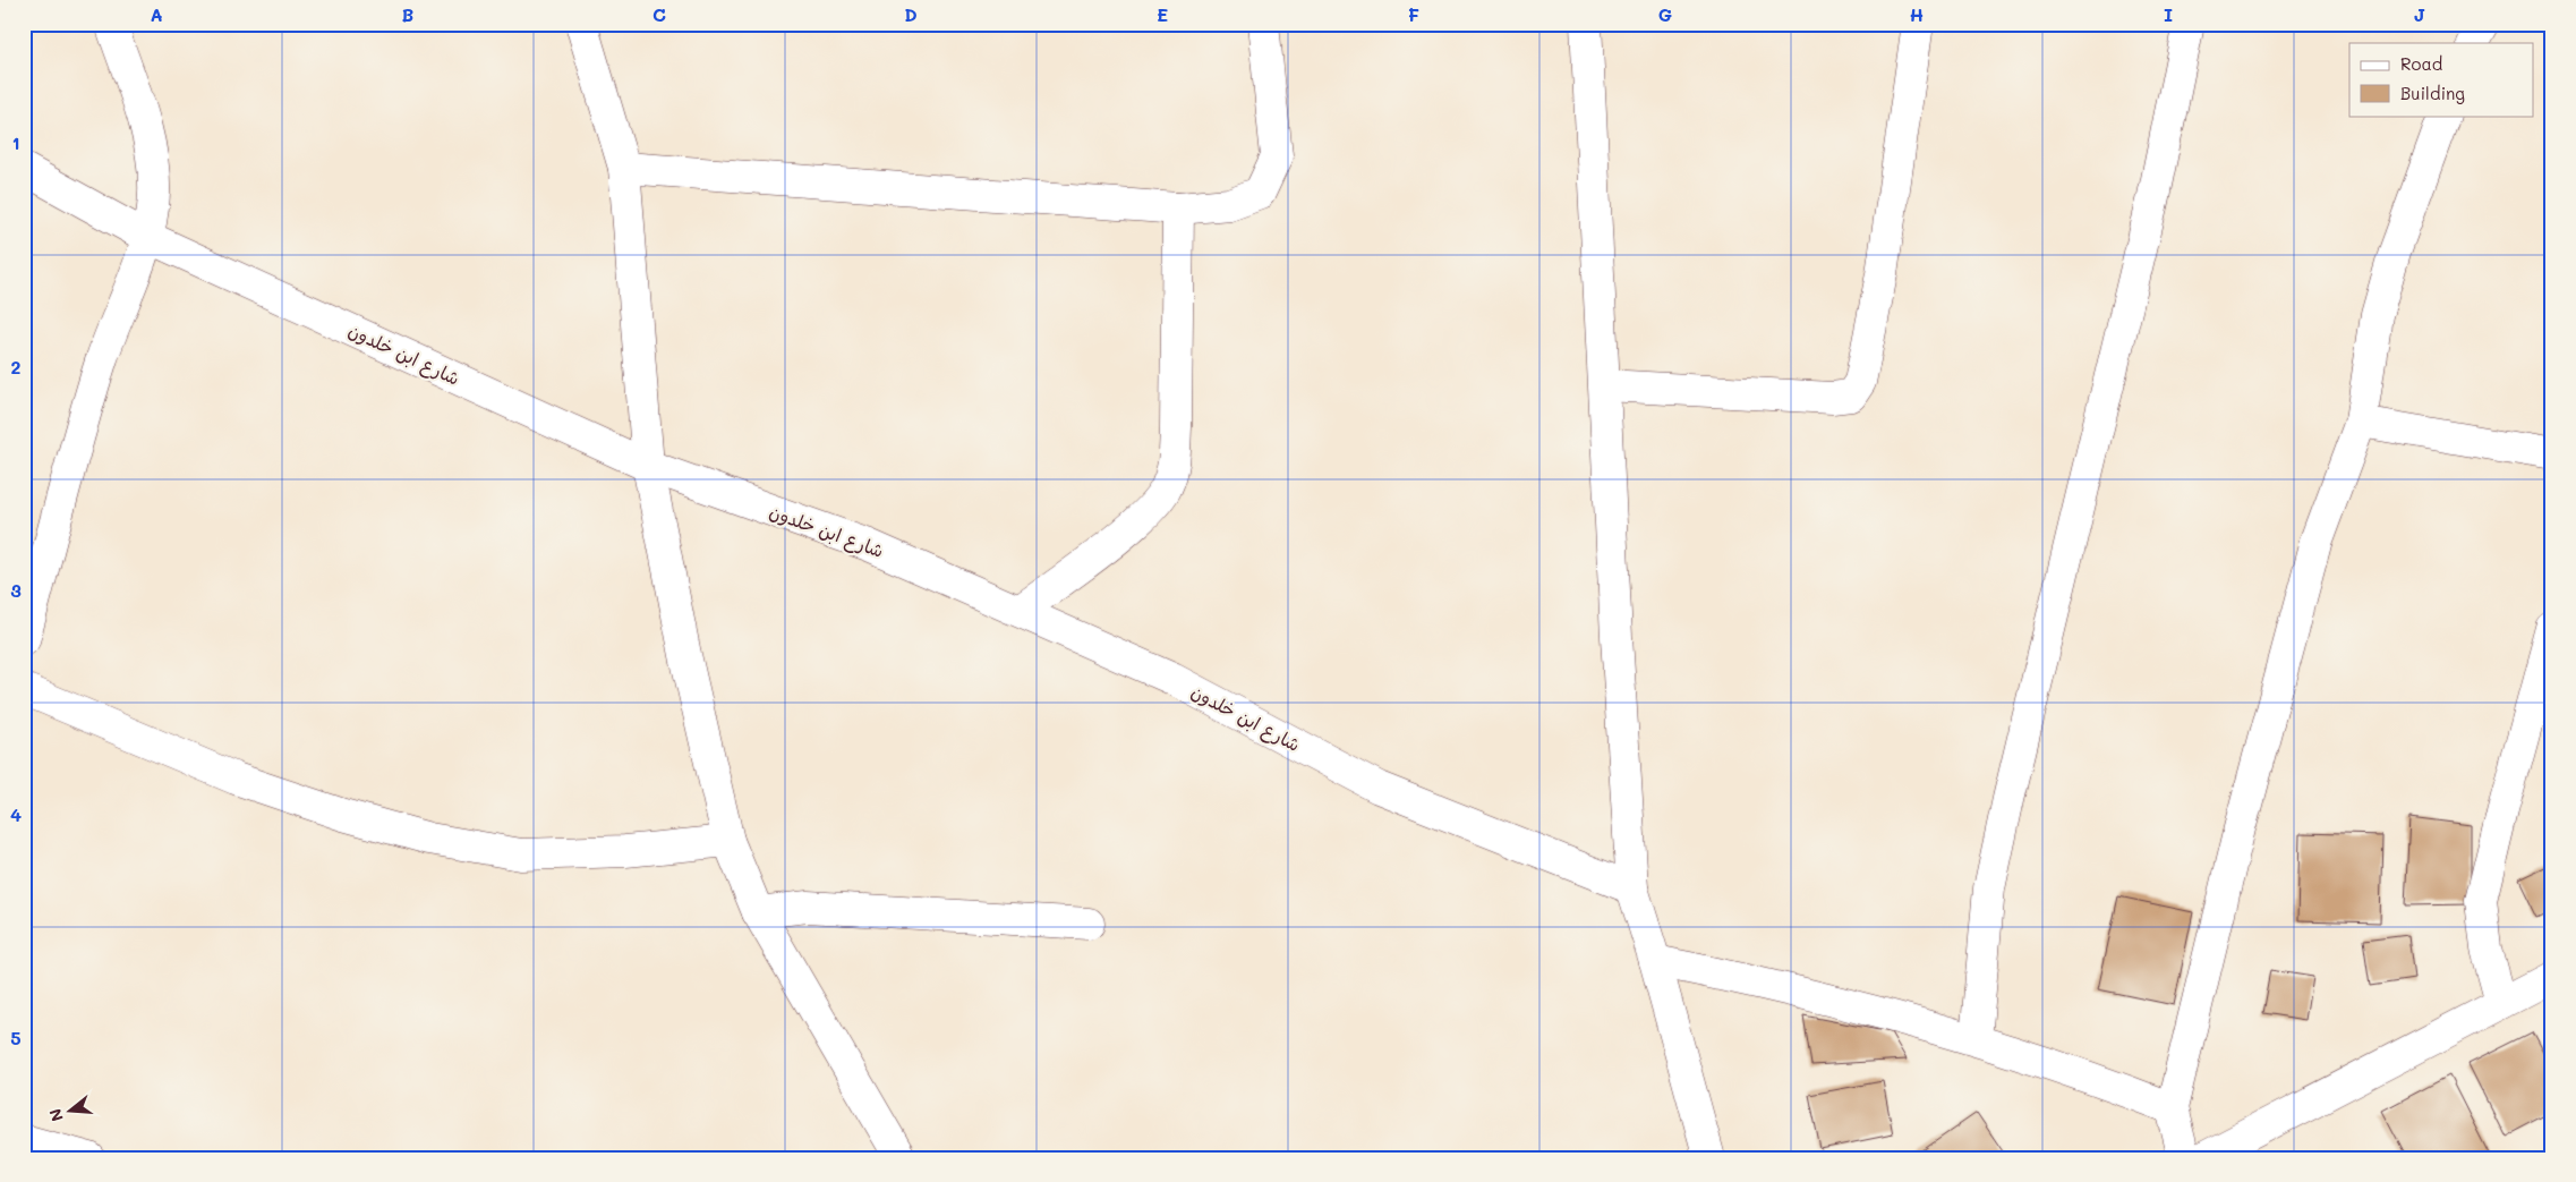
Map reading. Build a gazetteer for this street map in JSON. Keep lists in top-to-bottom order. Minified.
{"streets":{"street":["شارع ابن خلدون"]},"legend":["Road","Building"],"north":"left","grid":{"columns":["A","B","C","D","E","F","G","H","I","J"],"rows":["1","2","3","4","5"]}}
